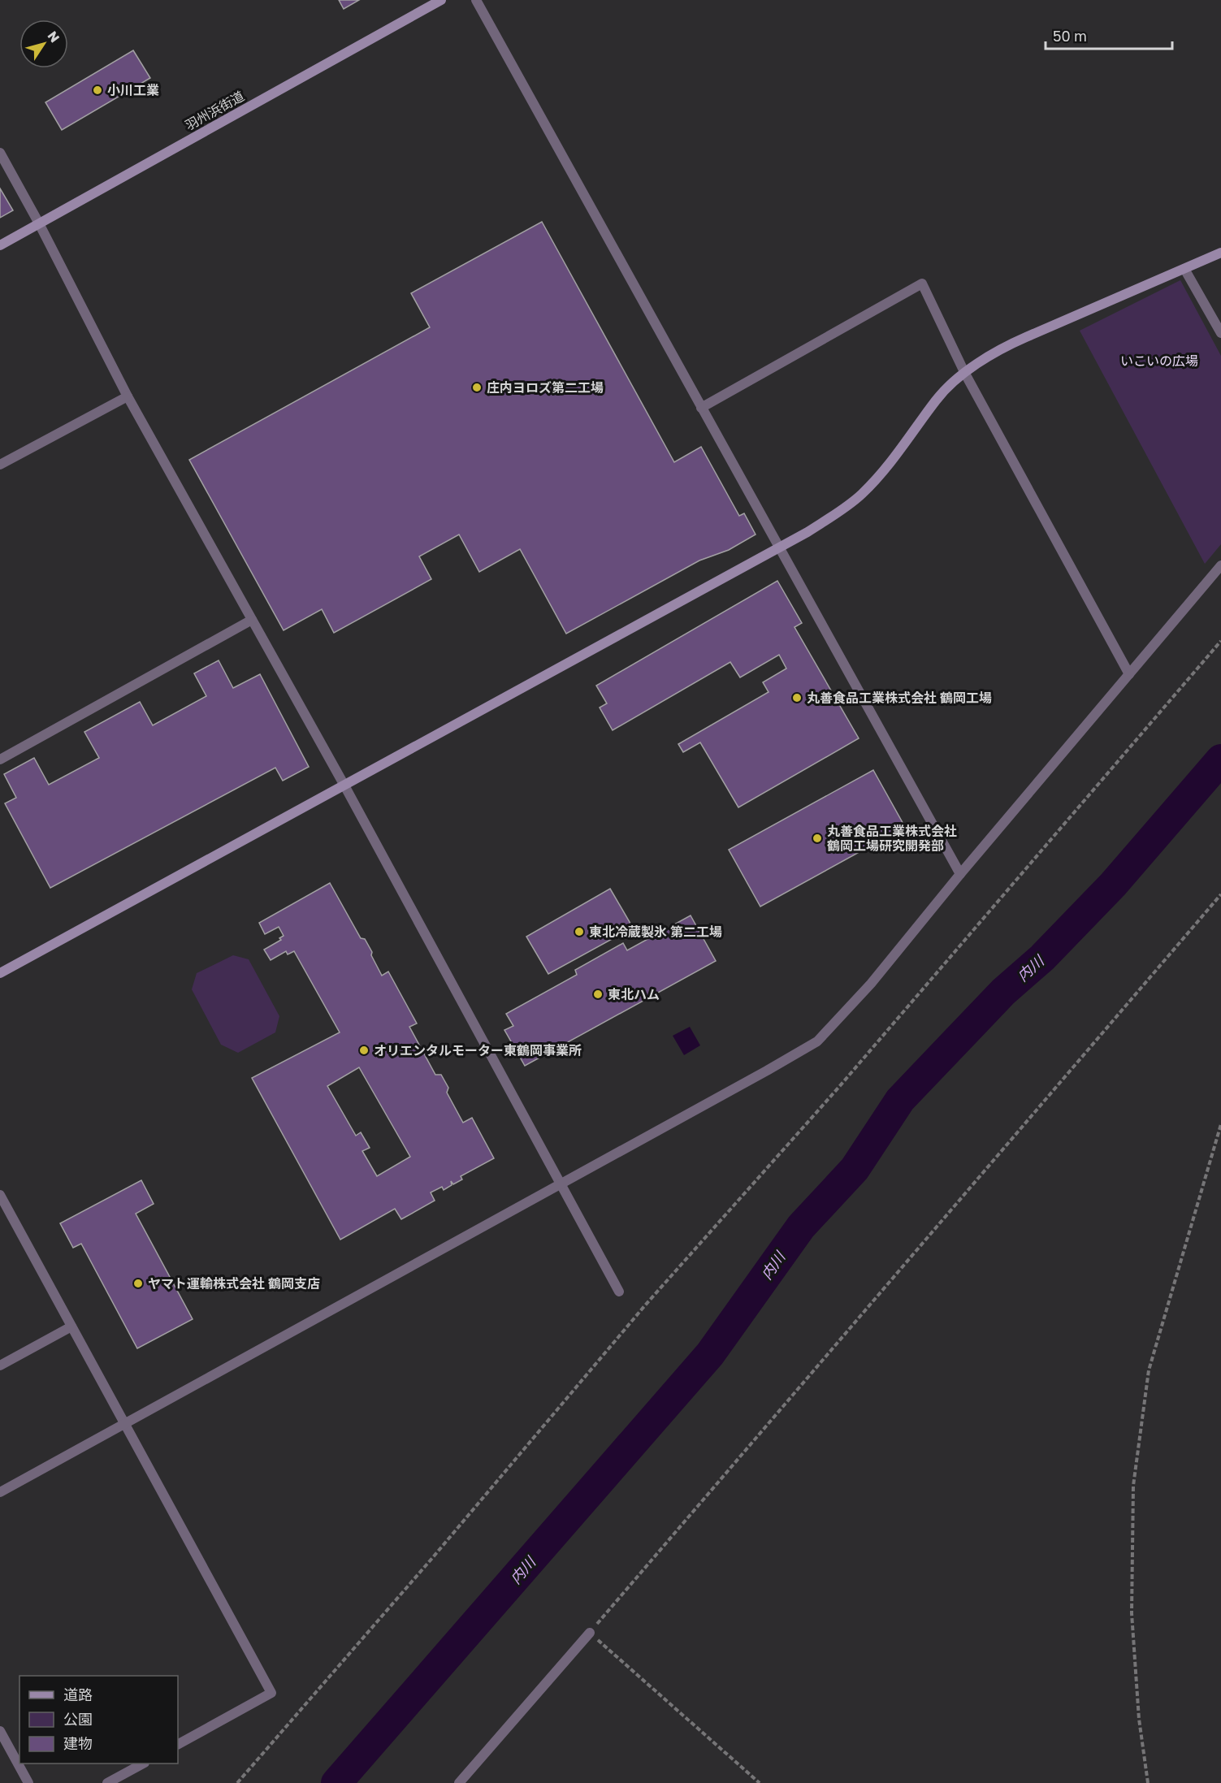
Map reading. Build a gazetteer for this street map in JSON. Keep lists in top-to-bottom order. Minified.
{"streets":{"street":["羽州浜街道"]},"water":["内川"],"parks":["いこいの広場"],"places":["小川工業","庄内ヨロズ第二工場","丸善食品工業株式会社 鶴岡工場","丸善食品工業株式会社 鶴岡工場研究開発部","東北冷蔵製氷 第二工場","東北ハム","オリエンタルモーター東鶴岡事業所","ヤマト運輸株式会社 鶴岡支店"],"legend":["道路","公園","建物"],"scale_bar":"50 m","north":"top right"}
